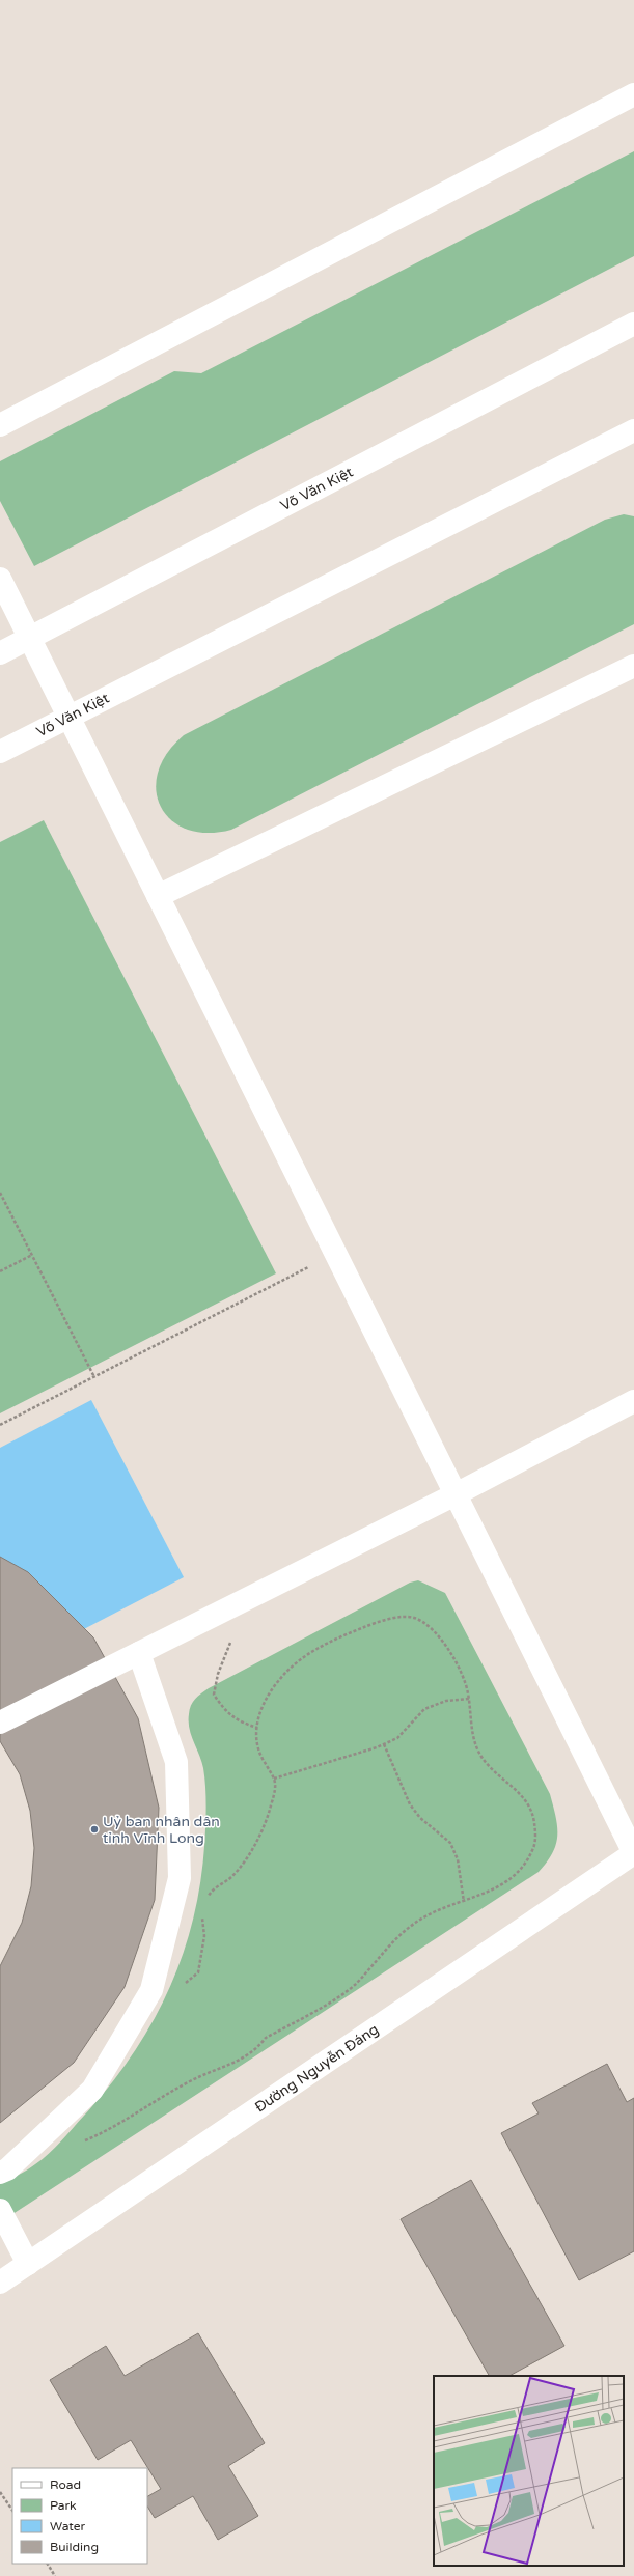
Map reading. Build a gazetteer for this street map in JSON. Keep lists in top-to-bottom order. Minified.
{"streets":{"street":["Võ Văn Kiệt","Đường Nguyễn Đáng"]},"places":["Uỷ ban nhân dân tỉnh Vĩnh Long"],"legend":["Road","Park","Water","Building"]}
